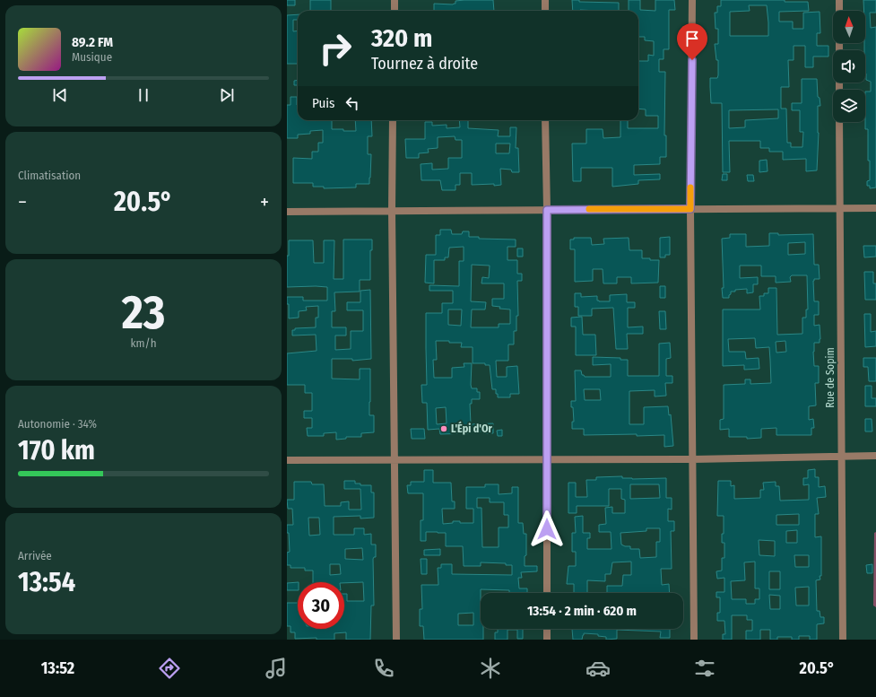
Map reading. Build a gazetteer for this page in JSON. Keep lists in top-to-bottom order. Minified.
{"streets":{"street":["Rue de Sopim"]},"places":["L'Épi d'Or"],"north":"top","page":{"turn":["320 m","Tournez à droite"],"song":["89.2 FM","Musique"],"then":"Puis","tile":["Climatisation",["23","km/h"],["Autonomie · 34%","170 km"],["Arrivée","13:54"]],"heat":["−","20.5°","+"],"limit":"30","trip":"13:54 · 2 min · 620 m","tabs":["13:52","20.5°"]}}
